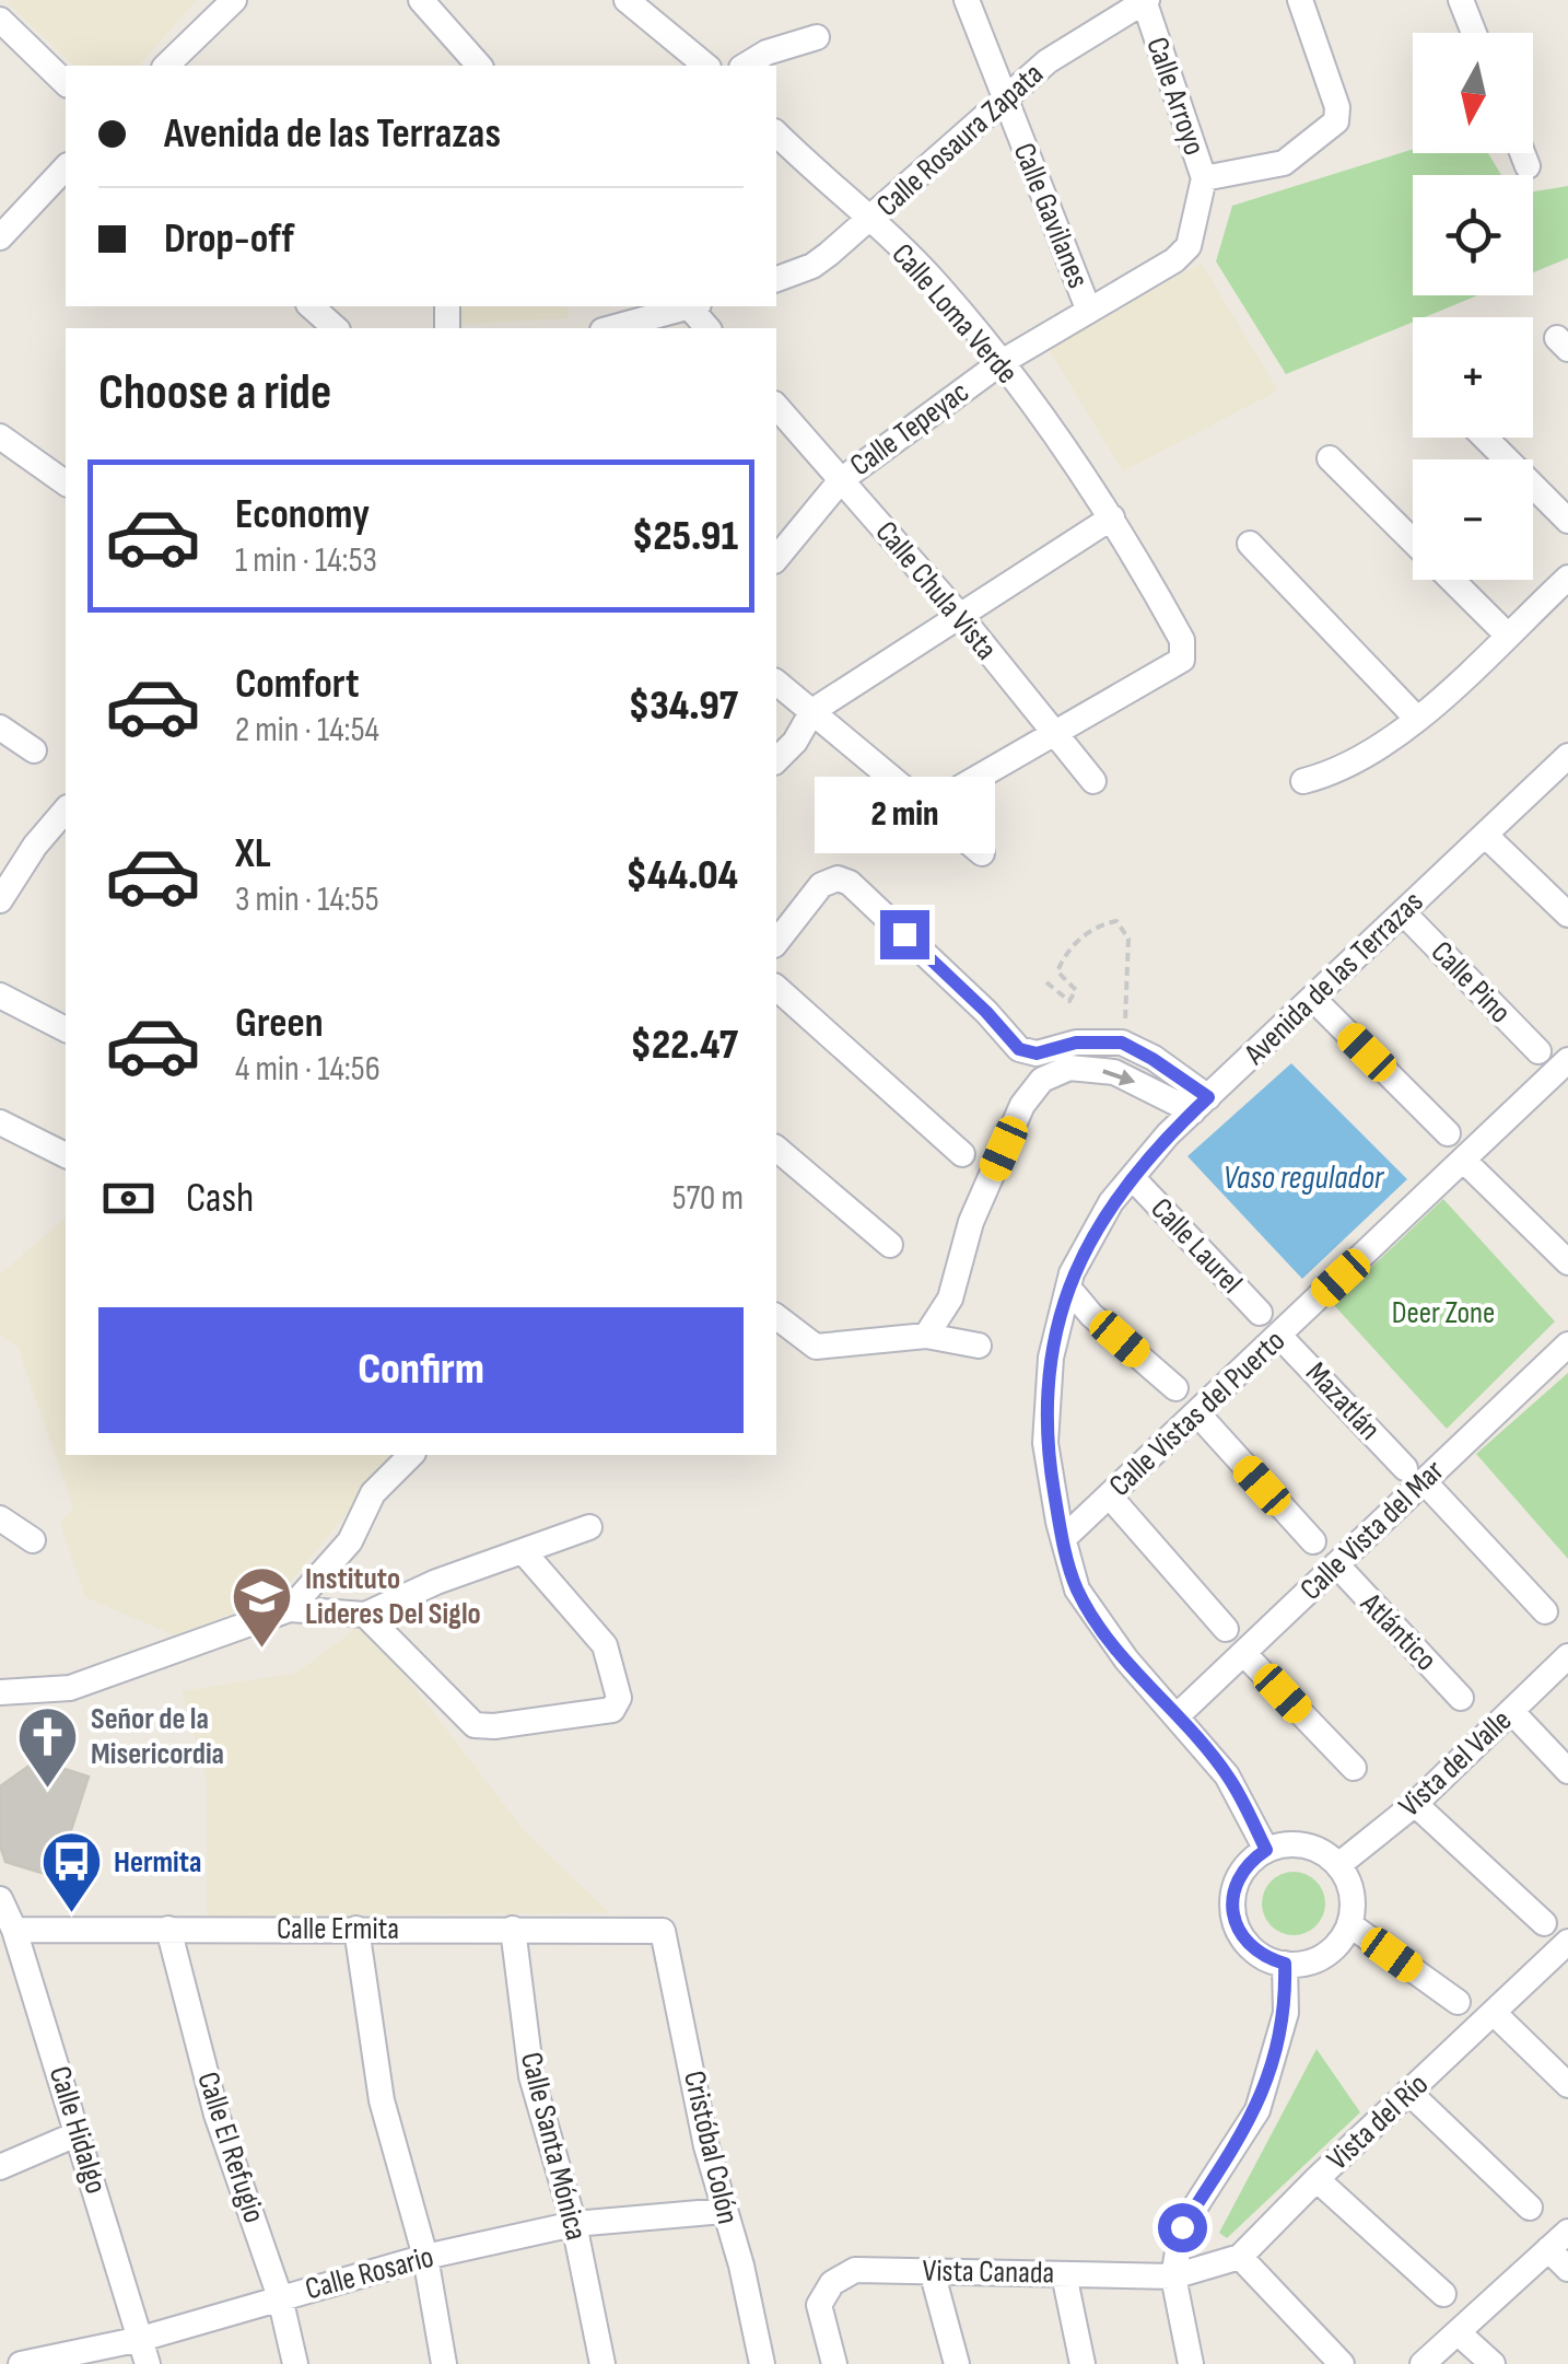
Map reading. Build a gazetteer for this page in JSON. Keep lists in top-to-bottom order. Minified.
{"streets":{"street":["Calle Arroyo","Calle Rosaura Zapata","Calle Gavilanes","Calle Loma Verde","Calle Tepeyac","Calle Chula Vista","Avenida de las Terrazas","Calle Pino","Calle Laurel","Mazatlán","Calle Vistas del Puerto","Calle Vista del Mar","Atlántico","Vista del Valle","Calle Ermita","Vista del Río","Calle Hidalgo","Calle Santa Mónica","Calle El Refugio","Cristóbal Colón","Vista Canada","Calle Rosario"]},"crossings":[["Calle Arroyo","Calle Rosaura Zapata"],["Calle Arroyo","Calle Tepeyac"],["Calle Rosaura Zapata","Calle Gavilanes"],["Calle Rosaura Zapata","Calle Loma Verde"],["Calle Gavilanes","Calle Tepeyac"],["Calle Loma Verde","Calle Tepeyac"],["Calle Loma Verde","Calle Chula Vista"],["Calle Tepeyac","Calle Chula Vista"],["Avenida de las Terrazas","Calle Pino"],["Avenida de las Terrazas","Calle Laurel"],["Avenida de las Terrazas","Calle Vistas del Puerto"],["Avenida de las Terrazas","Calle Vista del Mar"],["Avenida de las Terrazas","Vista del Valle"],["Mazatlán","Calle Vistas del Puerto"],["Mazatlán","Calle Vista del Mar"],["Calle Vista del Mar","Atlántico"],["Calle Ermita","Calle Hidalgo"],["Calle Ermita","Calle Santa Mónica"],["Calle Ermita","Calle El Refugio"],["Calle Ermita","Cristóbal Colón"],["Vista del Río","Vista Canada"],["Calle Hidalgo","Calle Rosario"],["Calle Santa Mónica","Calle Rosario"],["Calle El Refugio","Calle Rosario"],["Cristóbal Colón","Calle Rosario"]],"water":["Vaso regulador"],"parks":["Deer Zone"],"places":{"school or university":["Instituto Lideres Del Siglo"],"church":["Señor de la Misericordia"],"bus stop":["Hermita"]},"north":"bottom","page":{"map_buttons":["+","−"],"banner":["Avenida de las Terrazas","Drop-off"],"heading":"Choose a ride","list":[{"name":"Economy","note":"1 min · 14:53","value":"$25.91"},{"name":"Comfort","note":"2 min · 14:54","value":"$34.97"},{"name":"XL","note":"3 min · 14:55","value":"$44.04"},{"name":"Green","note":"4 min · 14:56","value":"$22.47"}],"bubble":"2 min","pay":["Cash","570 m"],"buttons":"Confirm"}}
